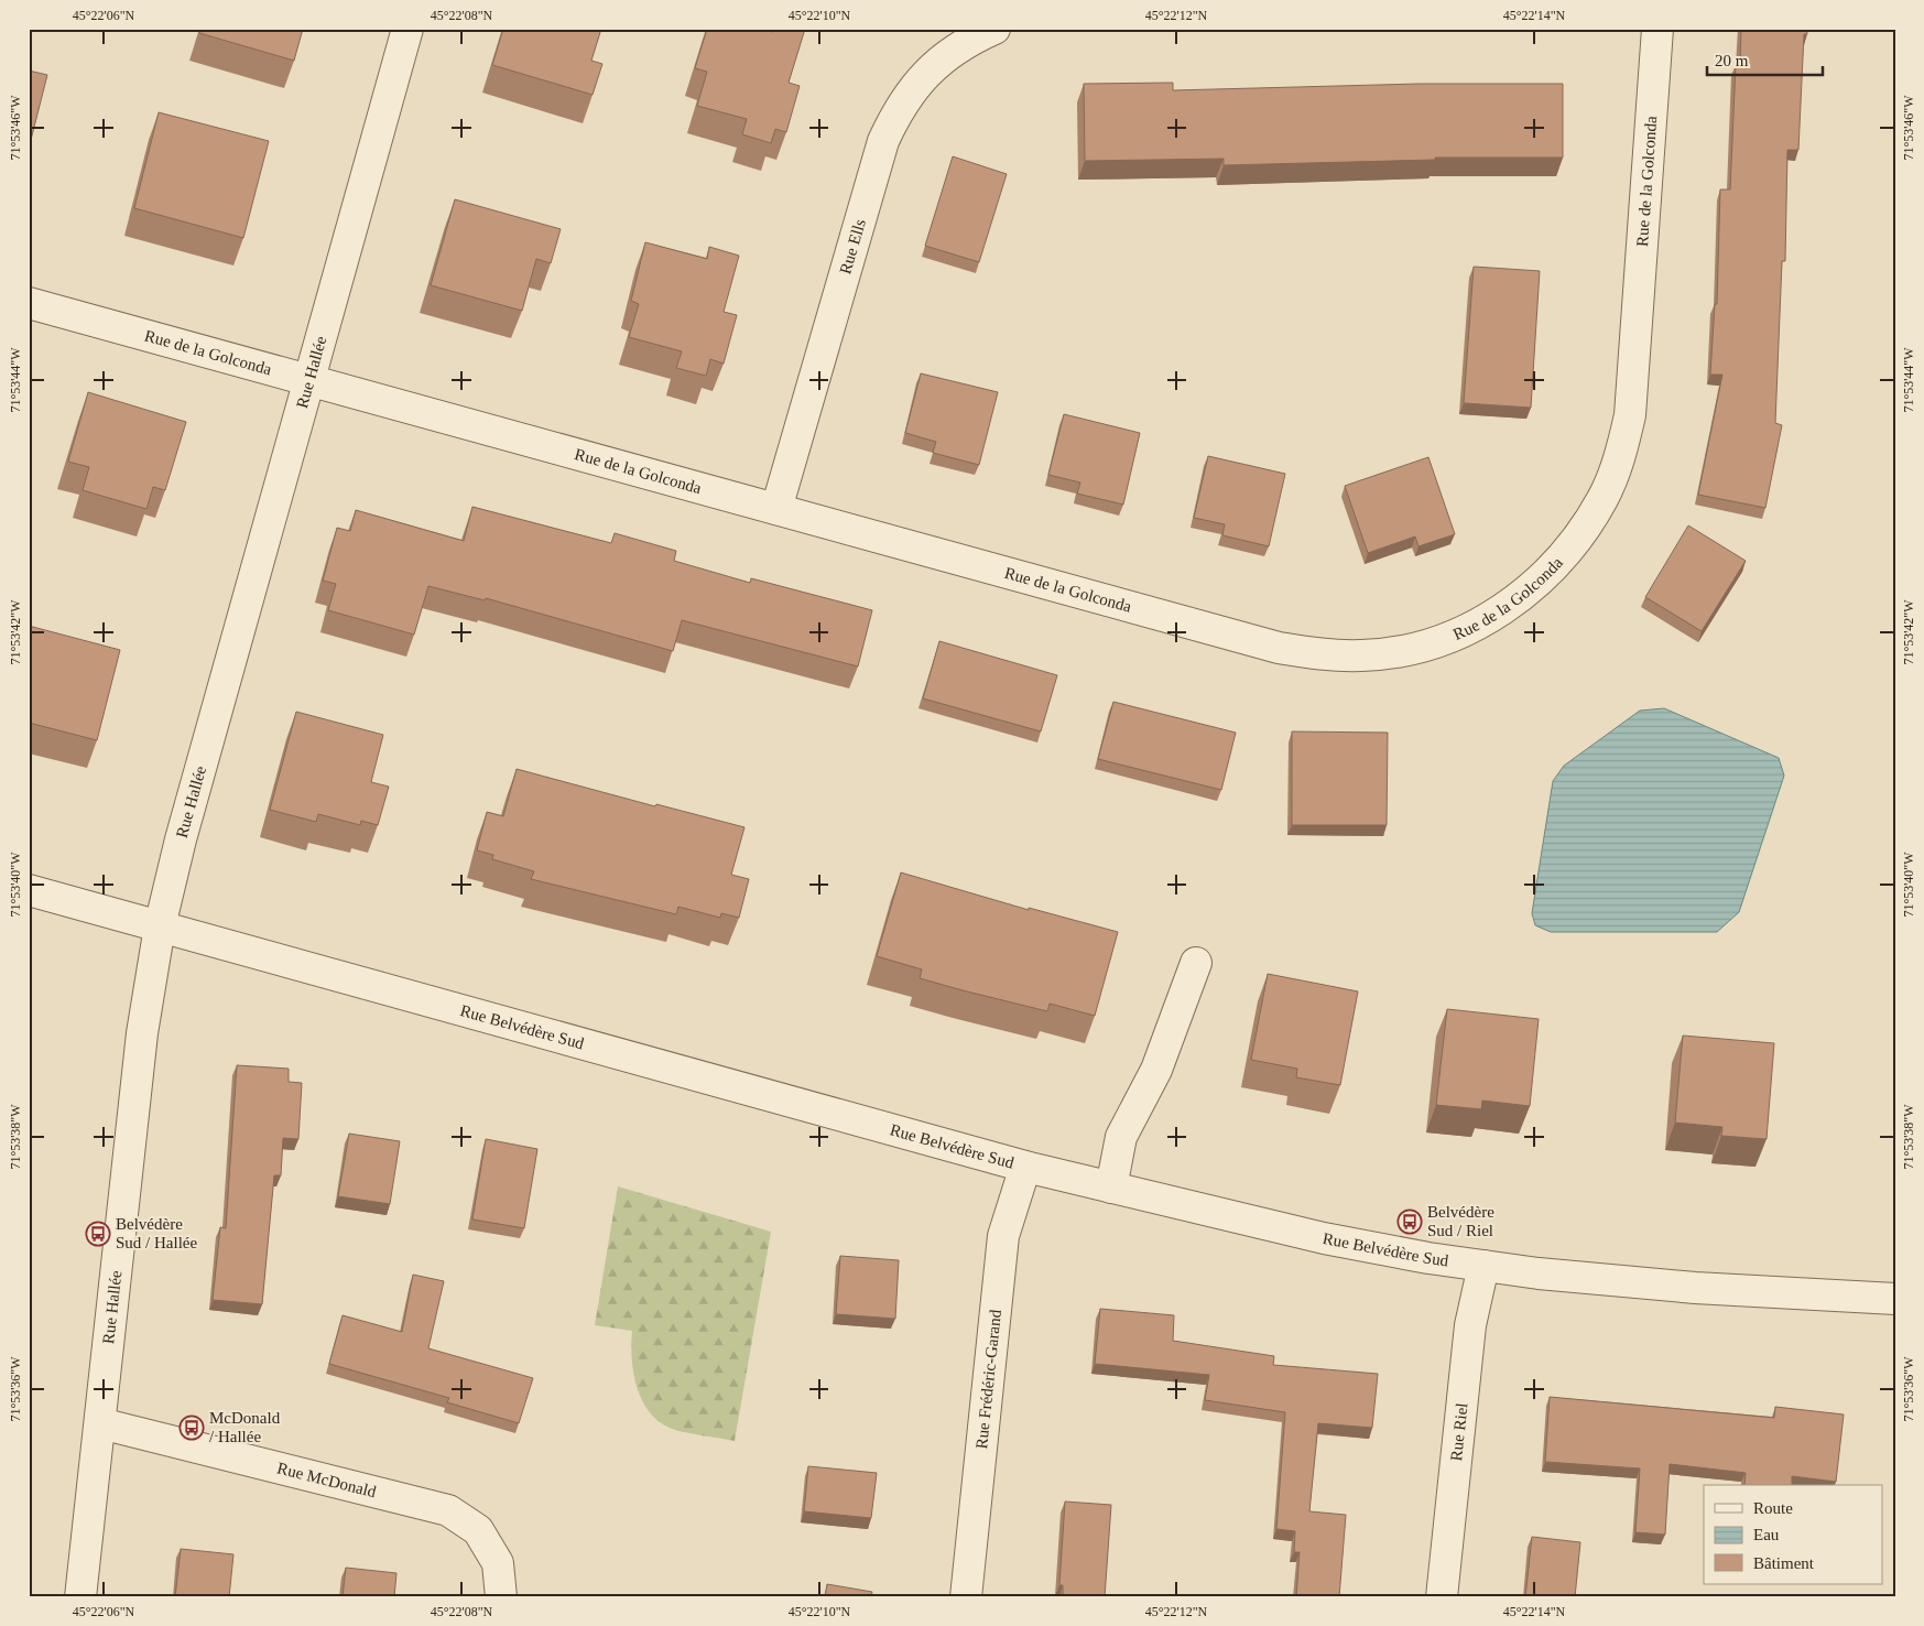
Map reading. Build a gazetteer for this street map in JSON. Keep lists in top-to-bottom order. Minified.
{"streets":{"street":["Rue de la Golconda","Rue Ells","Rue Hallée","Rue Belvédère Sud","Rue Frédéric-Garand","Rue Riel","Rue McDonald"]},"crossings":[["Rue de la Golconda","Rue Ells"],["Rue de la Golconda","Rue Hallée"],["Rue Hallée","Rue Belvédère Sud"],["Rue Hallée","Rue McDonald"],["Rue Belvédère Sud","Rue Frédéric-Garand"],["Rue Belvédère Sud","Rue Riel"]],"places":{"bus stop":["Belvédère Sud / Riel","Belvédère Sud / Hallée","McDonald / Hallée"]},"legend":["Route","Eau","Bâtiment"],"scale_bar":"20 m","coordinates":["45°22'06\"N","45°22'08\"N","45°22'10\"N","45°22'12\"N","45°22'14\"N","71°53'46\"W","71°53'44\"W","71°53'42\"W","71°53'40\"W","71°53'38\"W","71°53'36\"W"]}
